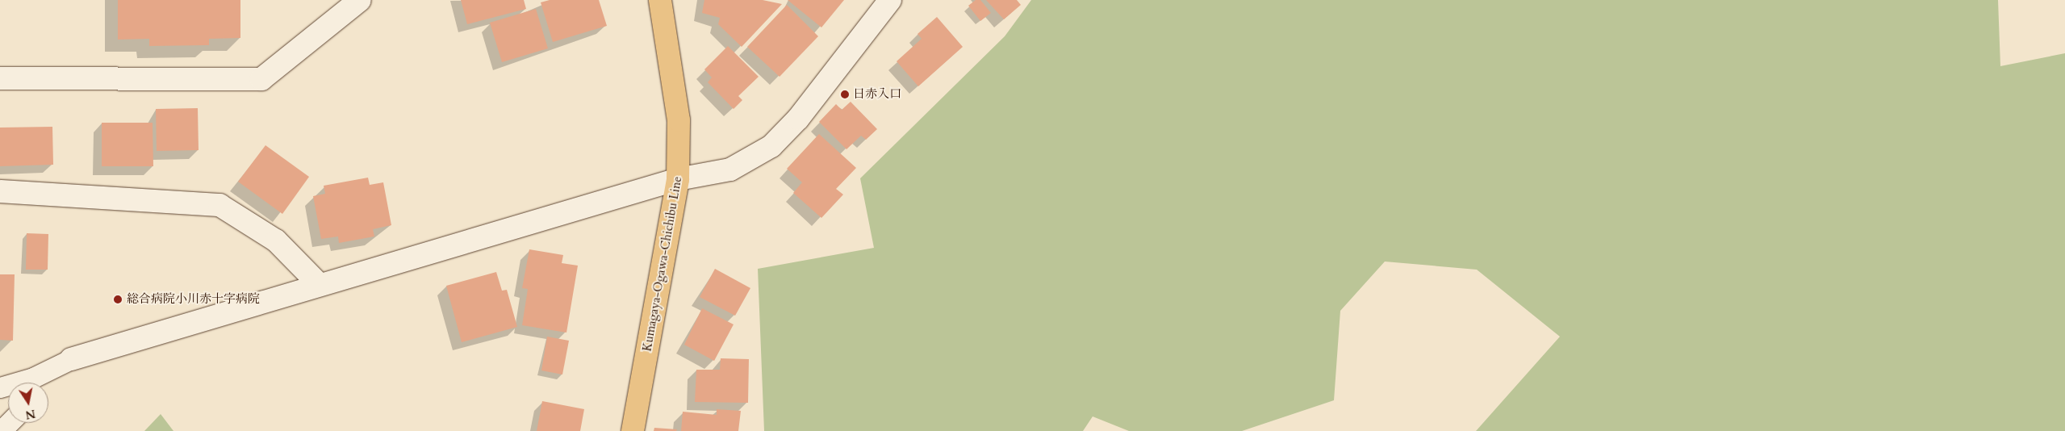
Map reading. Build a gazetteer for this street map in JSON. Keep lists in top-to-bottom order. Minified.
{"streets":{"main road":["Kumagaya-Ogawa-Chichibu Line"]},"places":["日赤入口","総合病院小川赤十字病院"],"north":"bottom"}
